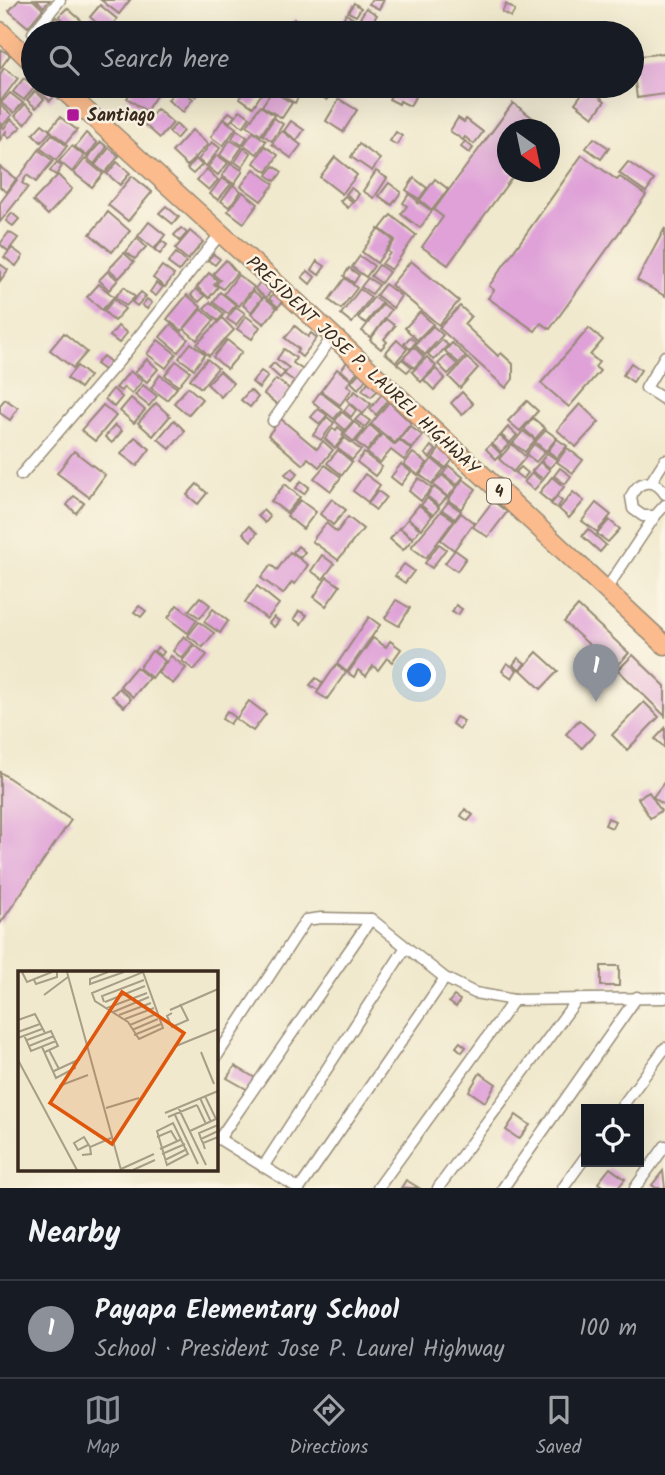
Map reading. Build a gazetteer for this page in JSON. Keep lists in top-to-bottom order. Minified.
{"streets":{"highway":["PRESIDENT JOSE P. LAUREL HIGHWAY","4"]},"places":{"transit":["Santiago"]},"north":"bottom right","page":{"search":"Search here","pins":"1","heading":"Nearby","list":[{"mark":"1","name":"Payapa Elementary School","note":"School · President Jose P. Laurel Highway","value":"100 m"}],"nav":["Map","Directions","Saved"]}}
